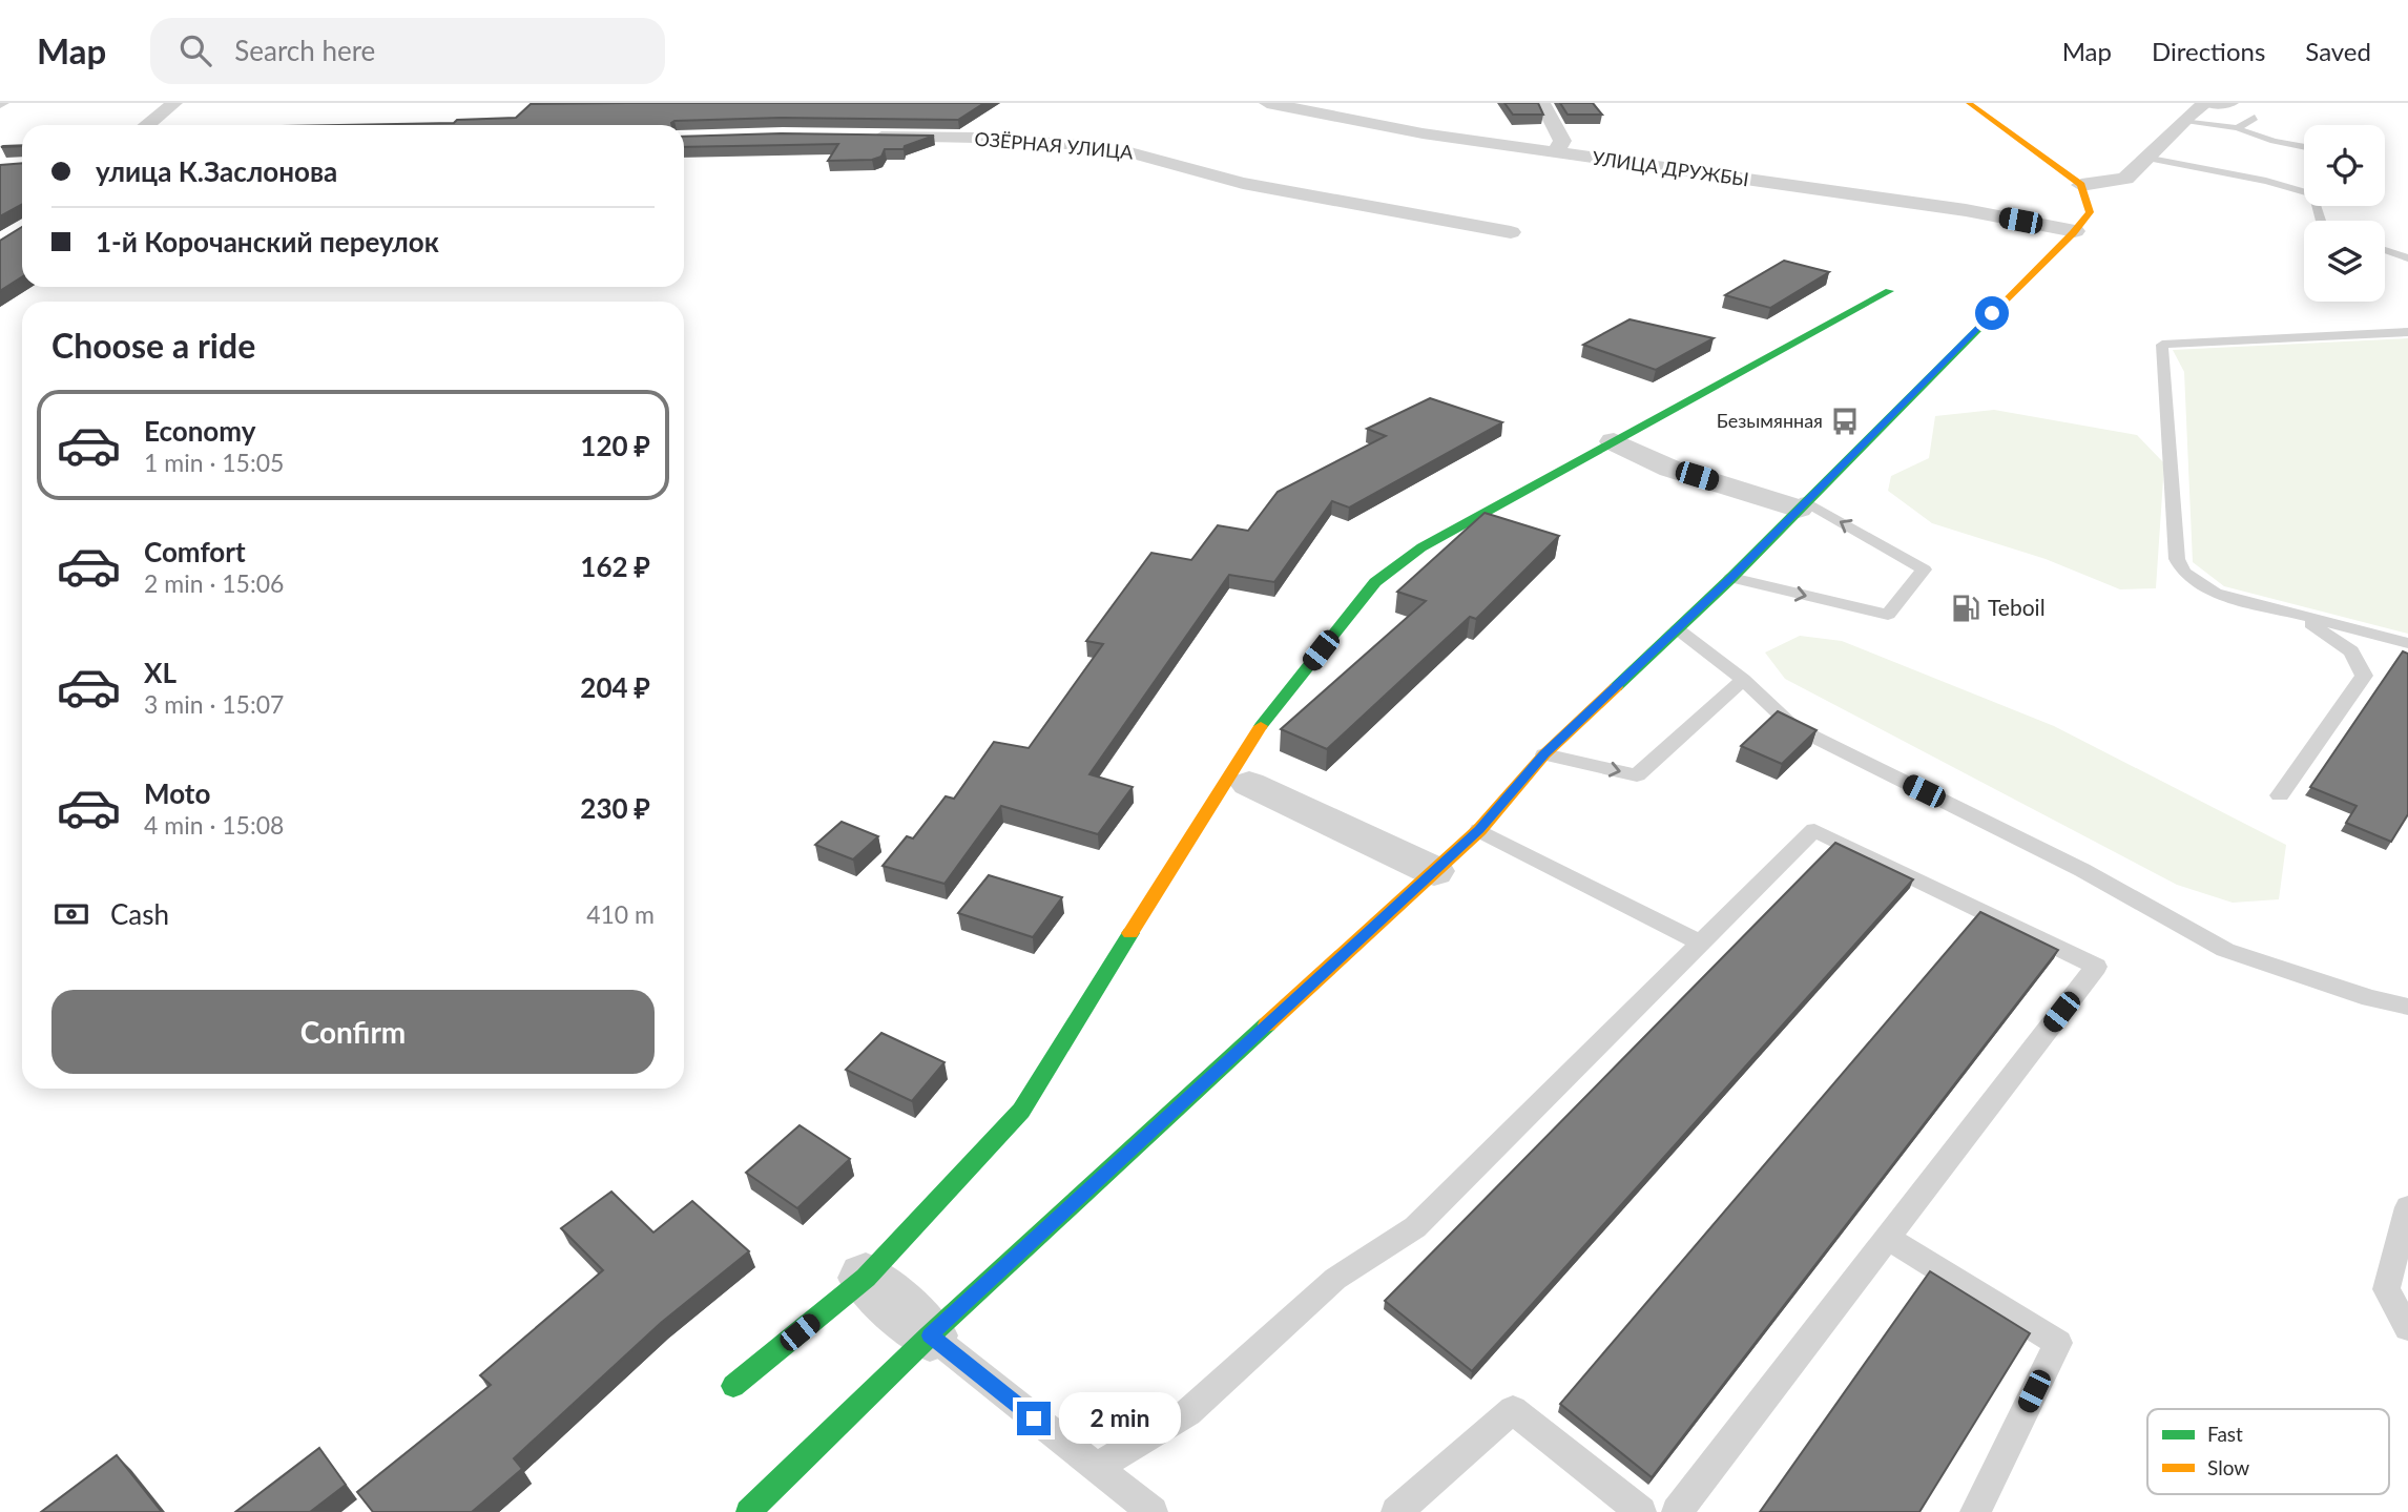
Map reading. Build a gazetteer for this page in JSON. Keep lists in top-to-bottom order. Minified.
{"streets":{"street":["ОЗЁРНАЯ УЛИЦА","УЛИЦА ДРУЖБЫ"]},"places":{"bus stop":["Безымянная"],"fuel station":["Teboil"]},"legend":["Fast","Slow"],"page":{"header":"Map","search":"Search here","nav":["Map","Directions","Saved"],"banner":["улица К.Заслонова","1-й Корочанский переулок"],"heading":"Choose a ride","list":[{"name":"Economy","note":"1 min · 15:05","value":"120 ₽"},{"name":"Comfort","note":"2 min · 15:06","value":"162 ₽"},{"name":"XL","note":"3 min · 15:07","value":"204 ₽"},{"name":"Moto","note":"4 min · 15:08","value":"230 ₽"}],"pay":["Cash","410 m"],"buttons":"Confirm","bubble":"2 min"}}
